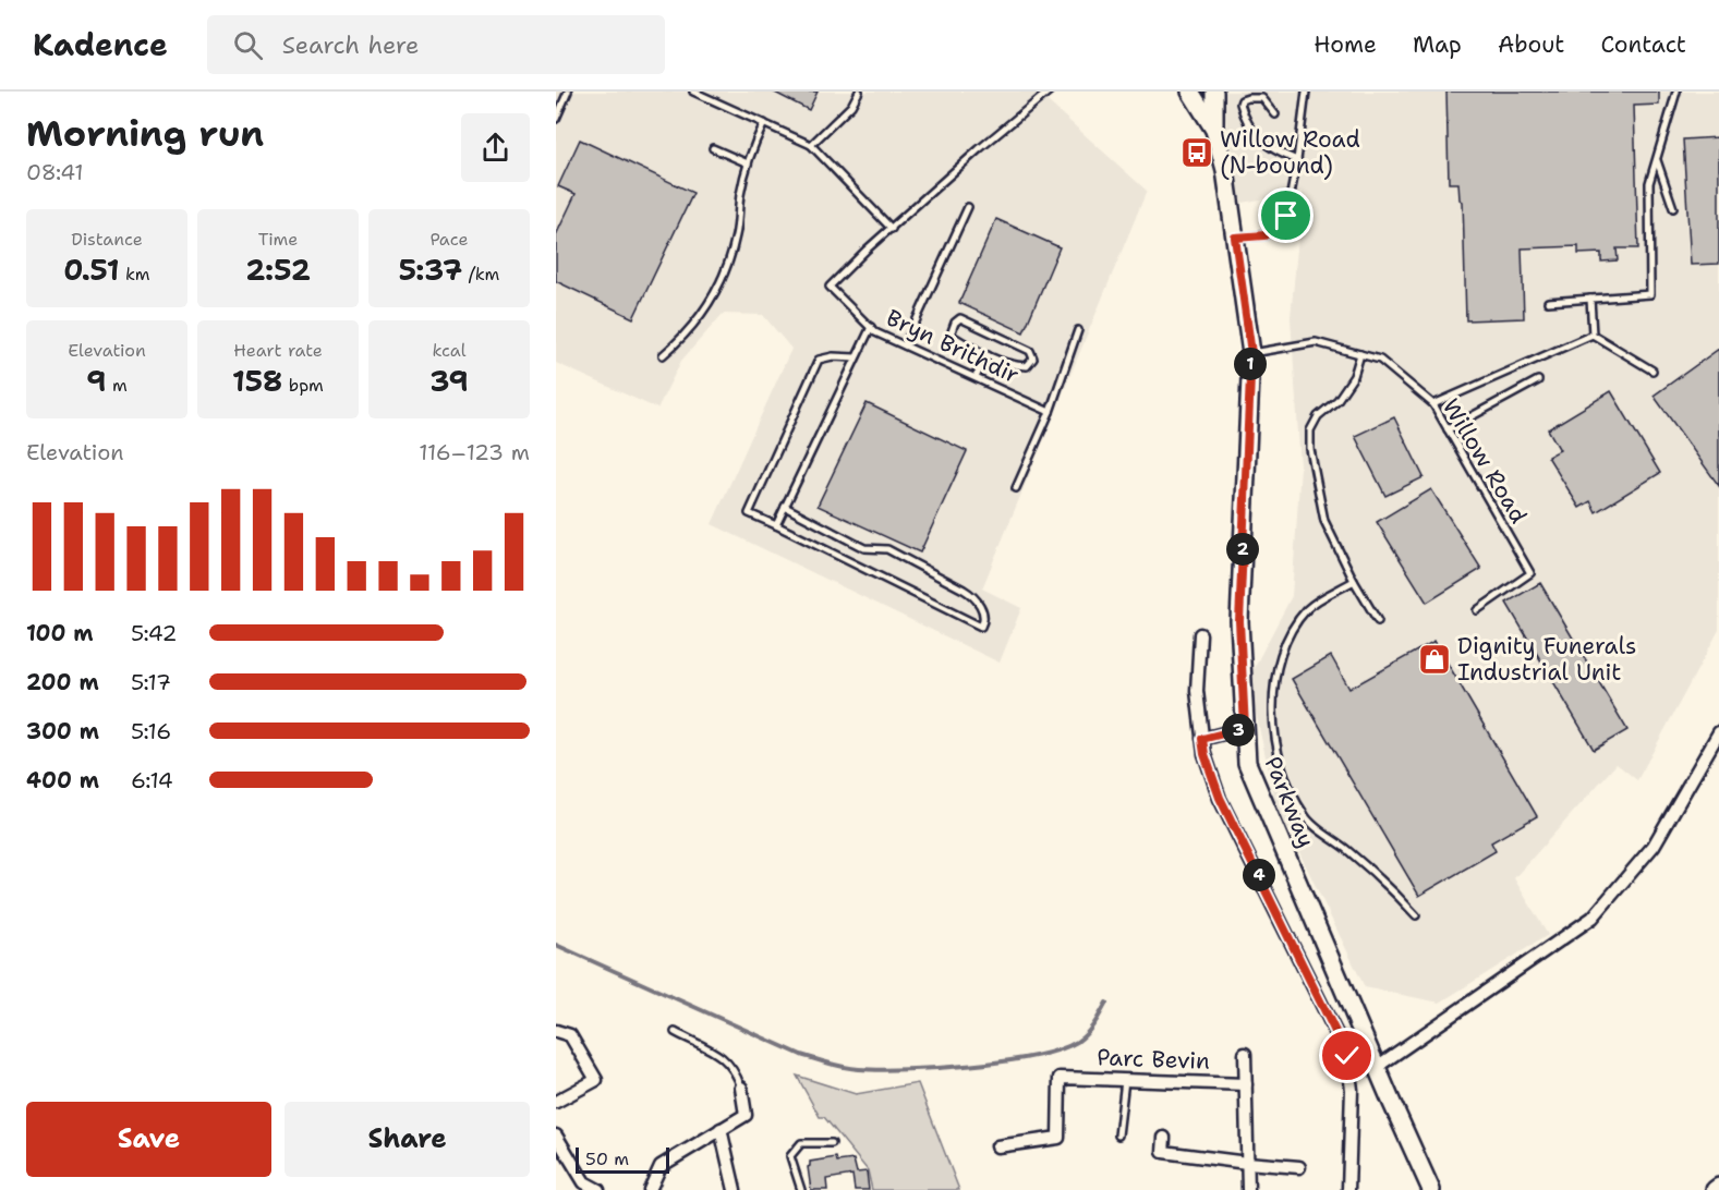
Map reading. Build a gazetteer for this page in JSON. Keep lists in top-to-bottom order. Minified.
{"streets":{"main road":["Parkway"],"street":["Parc Bevin"],"lane":["Bryn Brithdir","Willow Road"]},"crossings":[["Willow Road","Parkway"]],"places":{"bus stop":["Willow Road (N-bound)"],"shop":["Dignity Funerals Industrial Unit"]},"scale_bar":"50 m","page":{"header":"Kadence","search":"Search here","nav":["Home","Map","About","Contact"],"heading":["Morning run","08:41"],"stats":[["Distance","0.51 km"],["Time","2:52"],["Pace","5:37 /km"],["Elevation","9 m"],["Heart rate","158 bpm"],["kcal","39"]],"pins":["1","2","3","4"],"chart":["Elevation","116–123 m"],"list":[{"name":"100 m","note":"5:42"},{"name":"200 m","note":"5:17"},{"name":"300 m","note":"5:16"},{"name":"400 m","note":"6:14"}],"buttons":["Save","Share"],"scale":"50 m"}}
